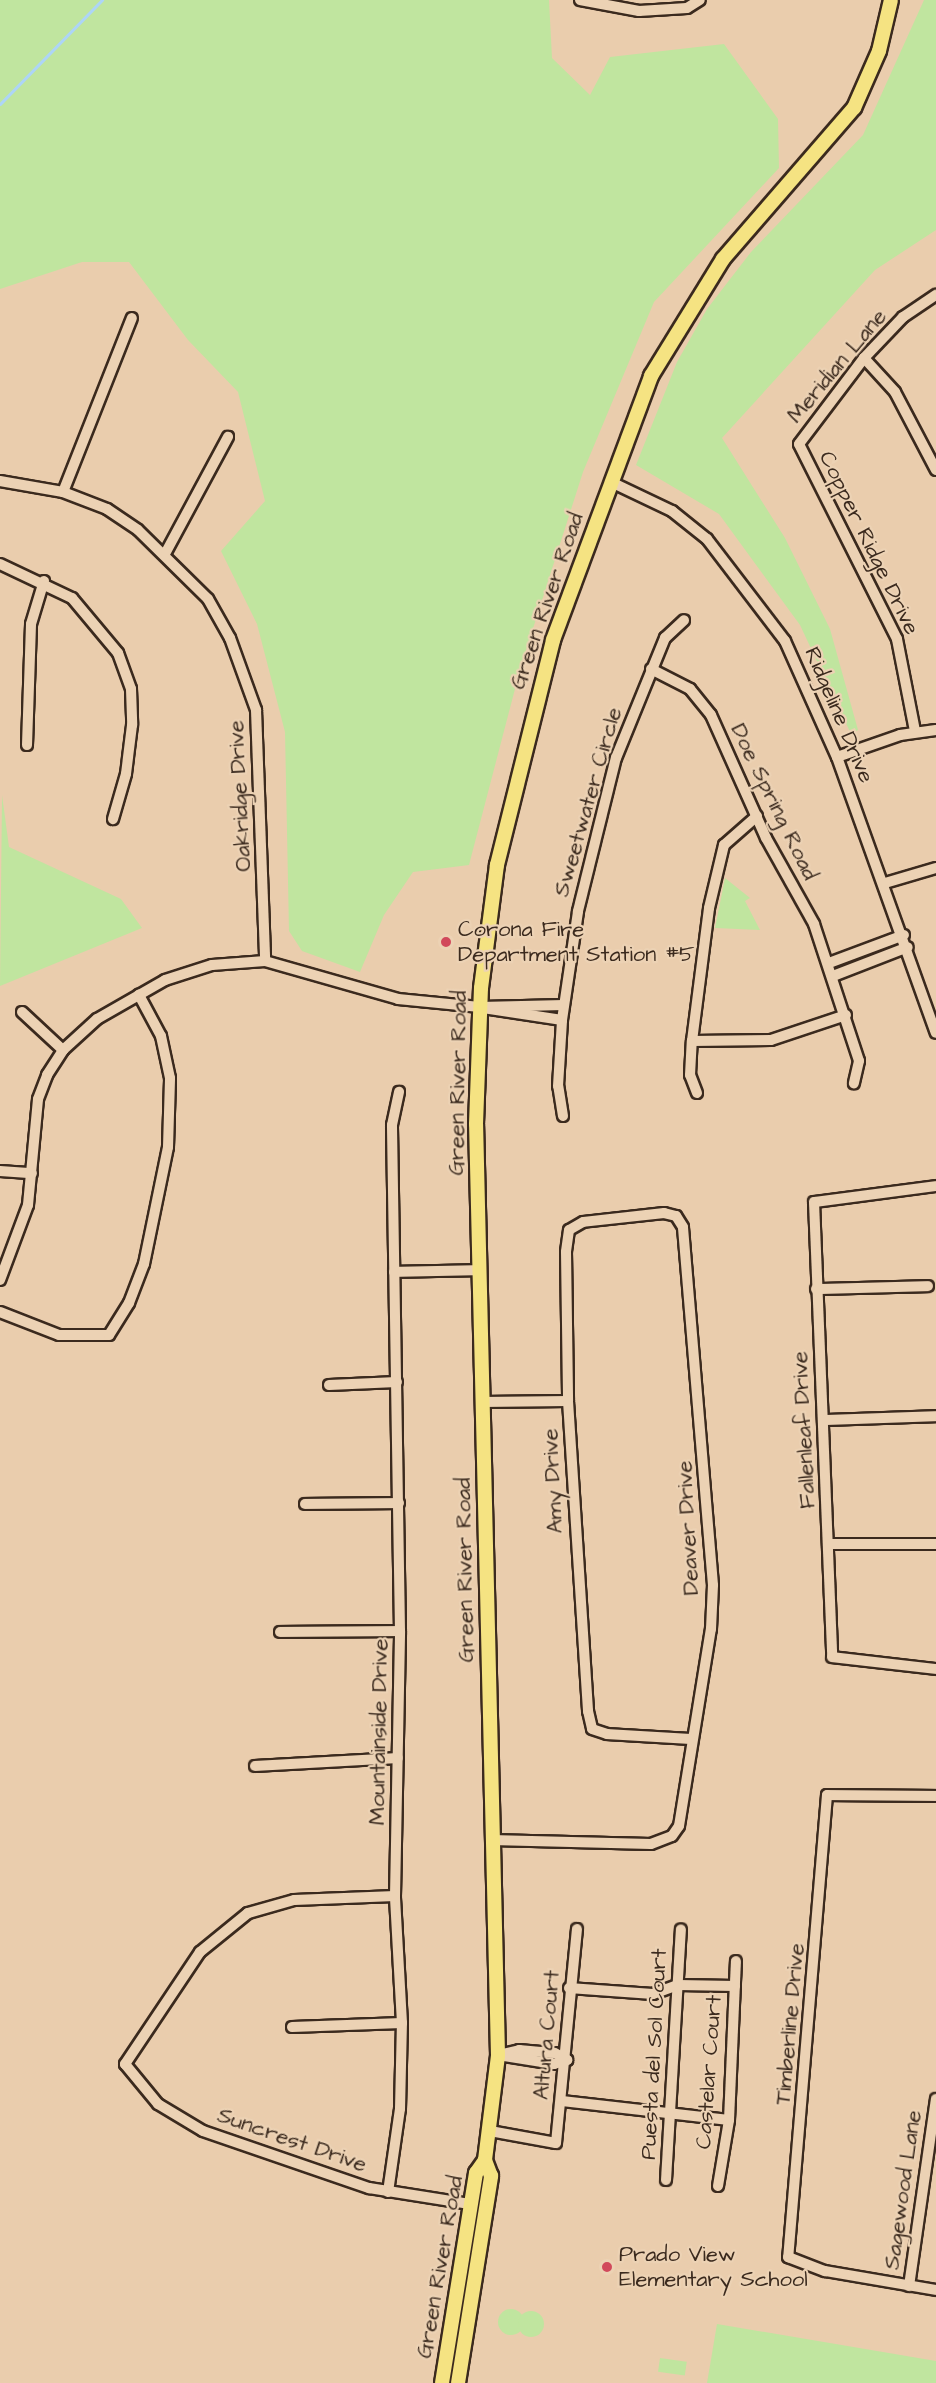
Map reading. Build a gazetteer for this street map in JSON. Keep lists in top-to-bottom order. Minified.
{"streets":{"main road":["Green River Road"],"street":["Meridian Lane","Copper Ridge Drive","Ridgeline Drive","Oakridge Drive","Sweetwater Circle","Doe Spring Road","Fallenleaf Drive","Amy Drive","Deaver Drive","Mountainside Drive","Timberline Drive","Altura Court","Puesta del Sol Court","Castelar Court","Suncrest Drive","Sagewood Lane"]},"crossings":[["Meridian Lane","Copper Ridge Drive"],["Green River Road","Ridgeline Drive"],["Green River Road","Deaver Drive"],["Green River Road","Altura Court"],["Green River Road","Suncrest Drive"],["Sweetwater Circle","Doe Spring Road"],["Amy Drive","Deaver Drive"],["Mountainside Drive","Suncrest Drive"],["Timberline Drive","Sagewood Lane"]],"places":["Corona Fire Department Station #5","Prado View Elementary School"]}
